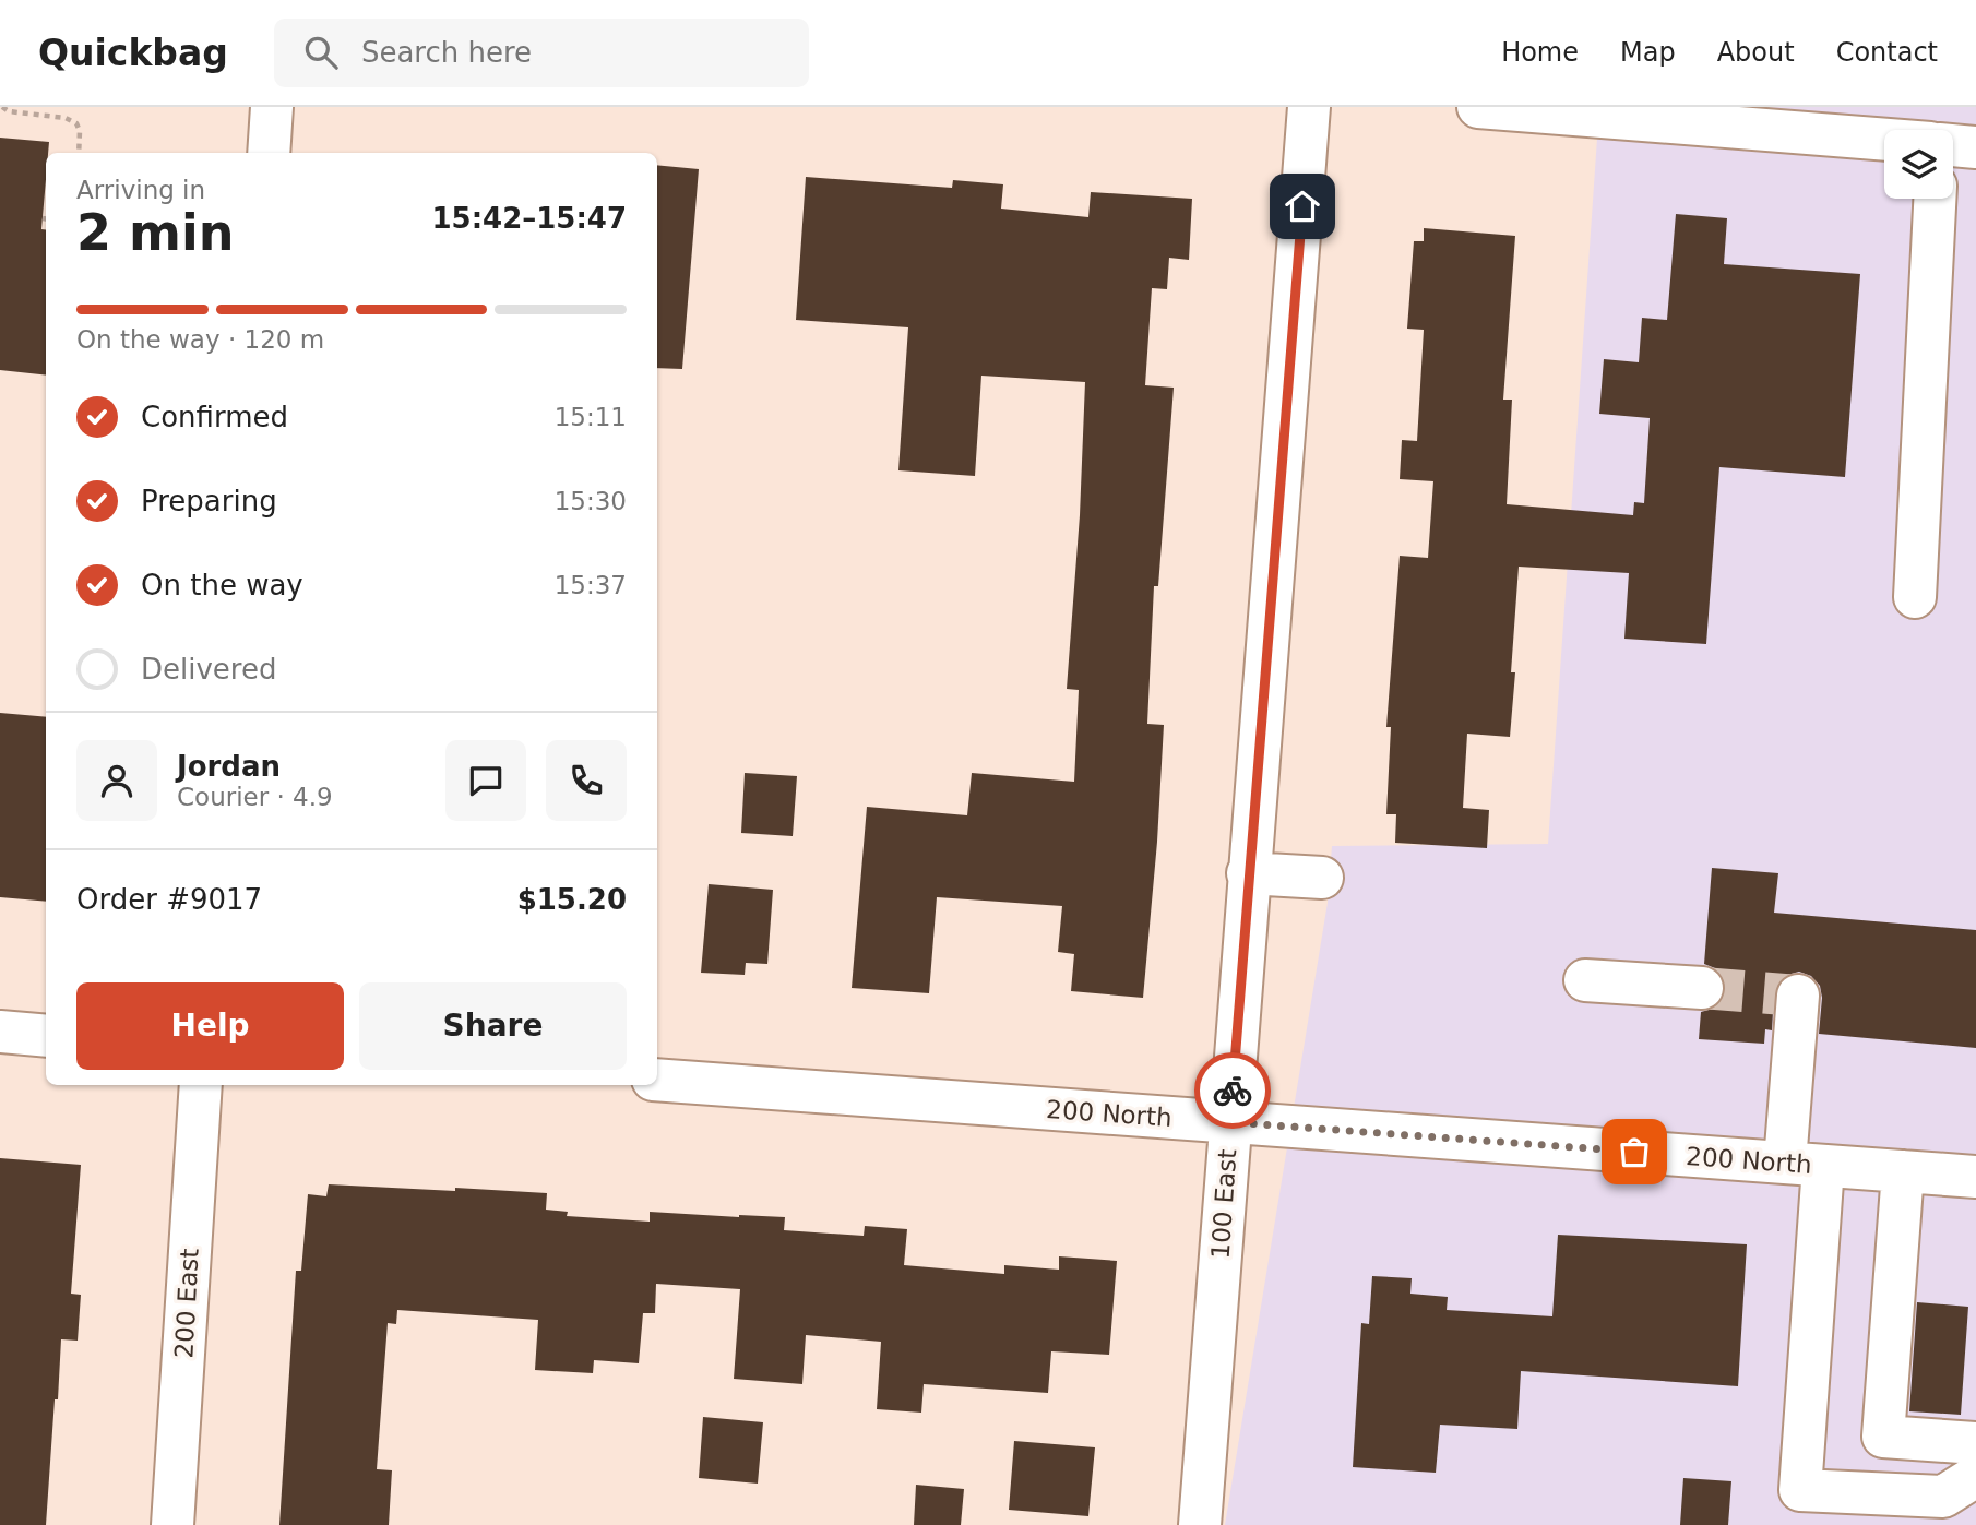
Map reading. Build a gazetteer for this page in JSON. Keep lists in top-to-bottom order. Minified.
{"streets":{"street":["200 North","100 East","200 East"]},"crossings":[["200 North","100 East"]],"page":{"header":"Quickbag","search":"Search here","nav":["Home","Map","About","Contact"],"heading":["2 min","Arriving in","15:42–15:47"],"panel":["Jordan","Courier · 4.9","Order #9017","$15.20"],"bar":"On the way · 120 m","list":[["Confirmed","15:11"],["Preparing","15:30"],["On the way","15:37"],"Delivered"],"buttons":["Help","Share"]}}
